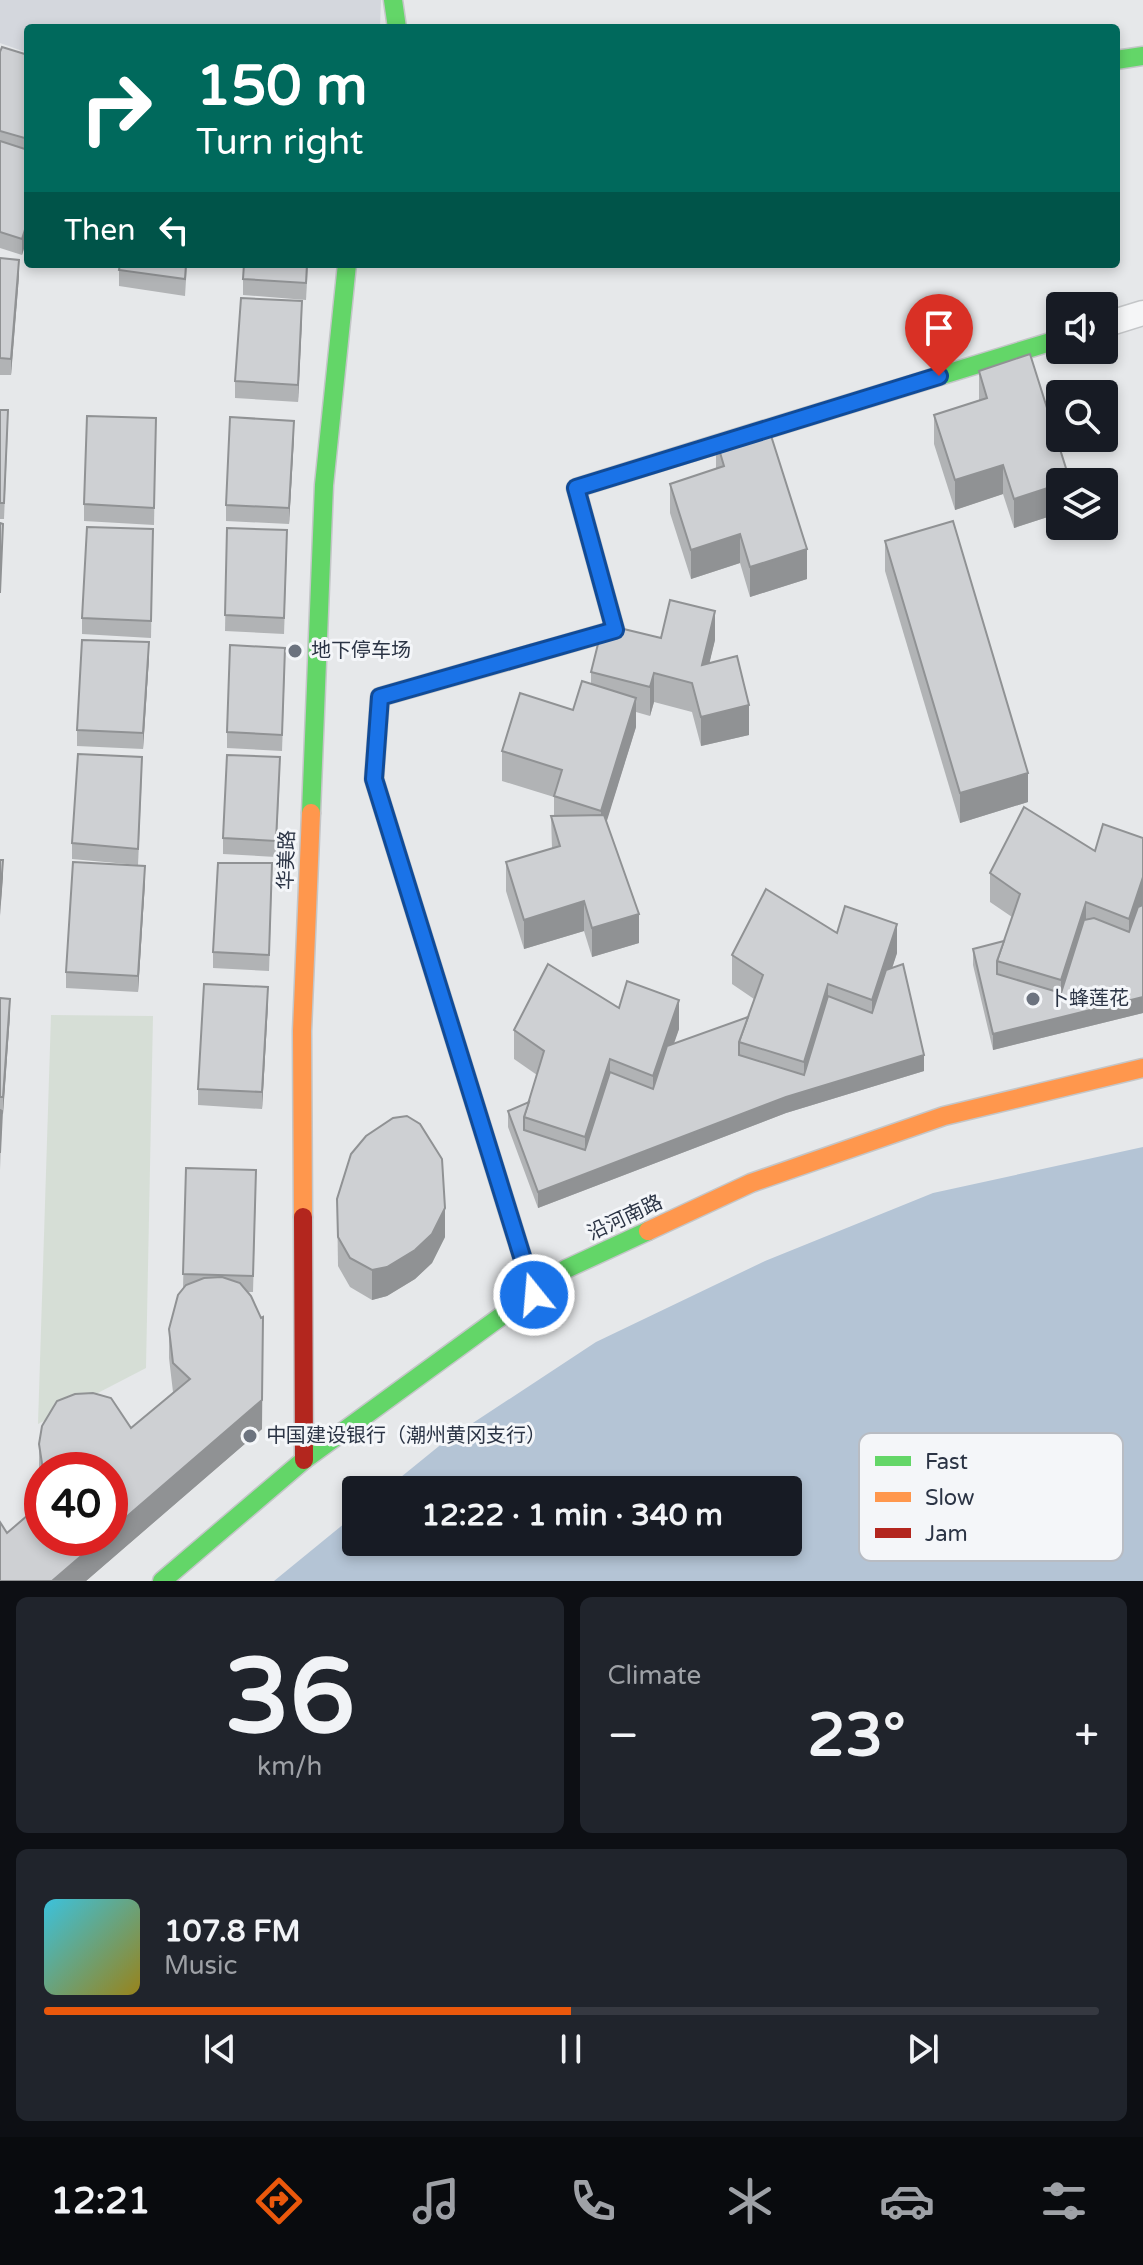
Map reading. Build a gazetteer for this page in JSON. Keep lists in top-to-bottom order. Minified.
{"streets":{"street":["华美路","沿河南路"]},"crossings":[["华美路","沿河南路"]],"places":["地下停车场","卜蜂莲花","中国建设银行（潮州黄冈支行）"],"legend":["Fast","Slow","Jam"],"page":{"turn":["150 m","Turn right"],"then":"Then","limit":"40","trip":"12:22 · 1 min · 340 m","tile":[["36","km/h"],"Climate"],"heat":["−","23°","+"],"song":["107.8 FM","Music"],"tabs":"12:21"}}
